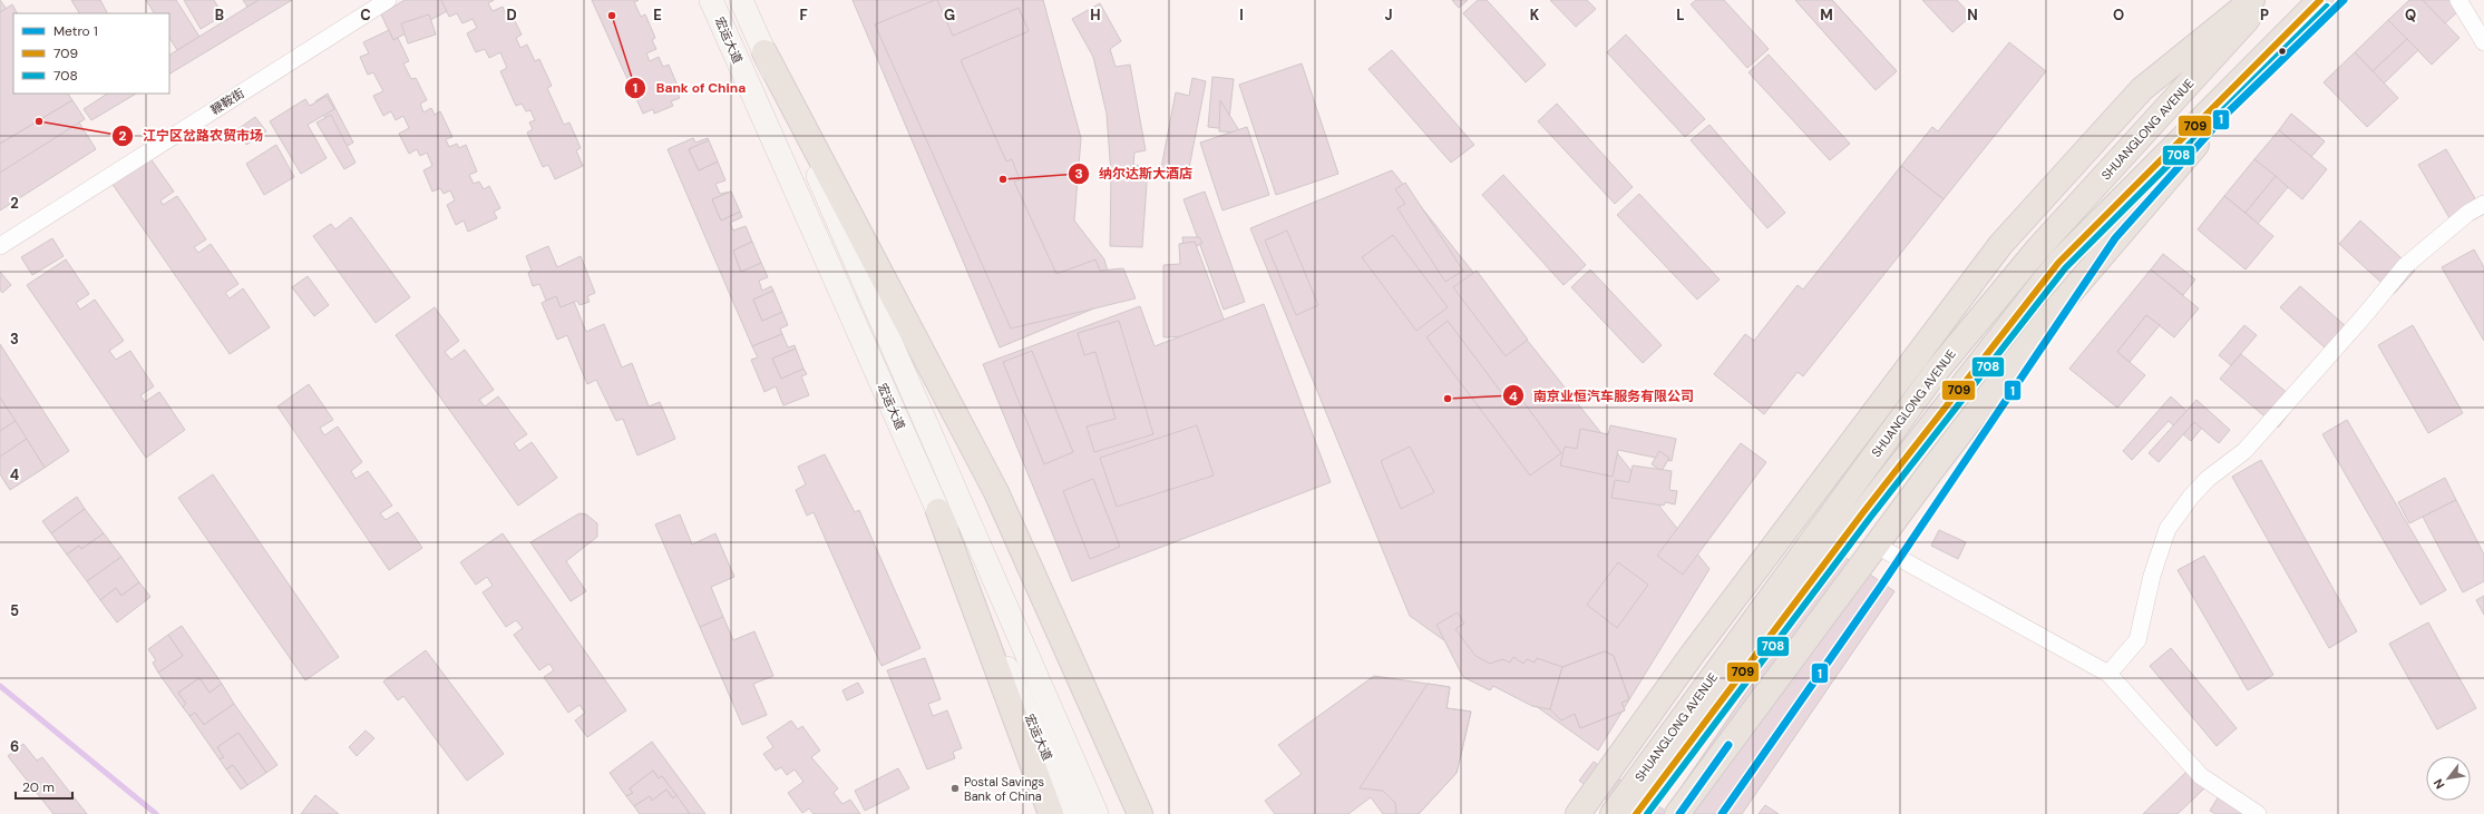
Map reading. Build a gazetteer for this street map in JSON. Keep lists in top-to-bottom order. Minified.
{"streets":{"highway":["SHUANGLONG AVENUE"],"main road":["宏运大道"],"street":["鞭鞍街"]},"places":["Bank of China","江宁区岔路农贸市场","纳尔达斯大酒店","南京业恒汽车服务有限公司","Postal Savings Bank of China"],"lines":["metro line 1","transit line 709","transit line 708"],"legend":["Metro 1","709","708"],"scale_bar":"20 m","north":"bottom left","grid":{"columns":["B","C","D","E","F","G","H","I","J","K","L","M","N","O","P","Q"],"rows":["2","3","4","5","6"]}}
